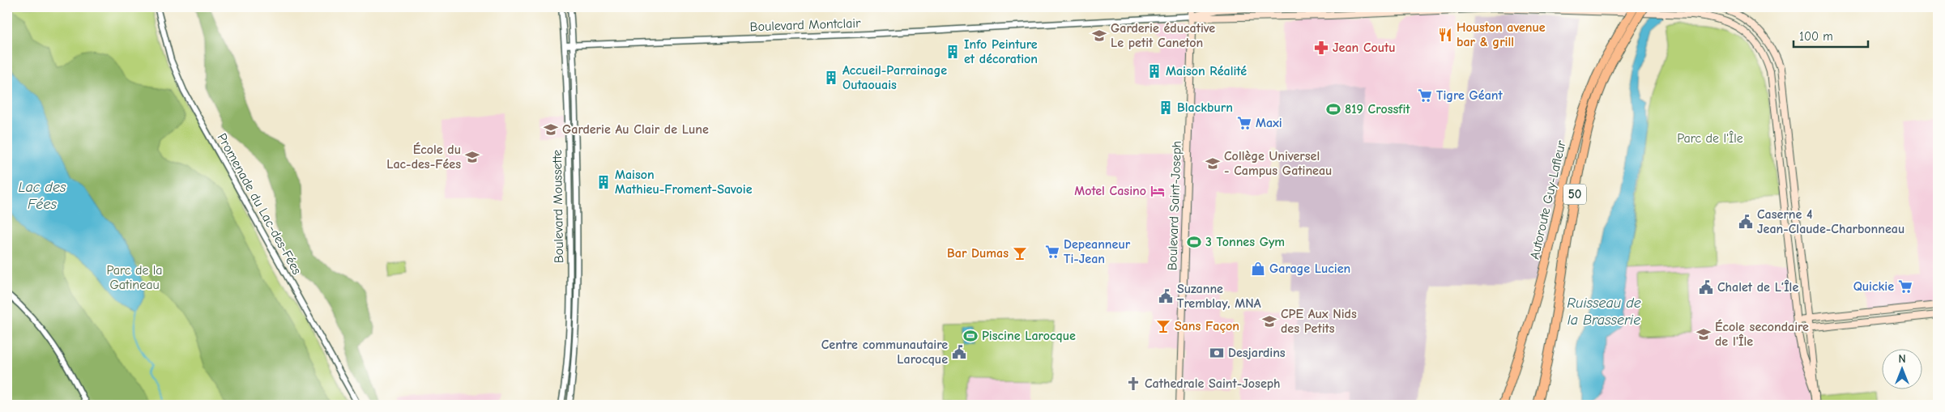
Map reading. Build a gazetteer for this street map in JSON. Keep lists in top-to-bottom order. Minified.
{"streets":{"highway":["50","Autoroute Guy-Lafleur"],"main road":["Boulevard Montclair","Boulevard Saint-Joseph"],"street":["Promenade du Lac-des-Fées","Boulevard Moussette"]},"crossings":[["Boulevard Montclair","Autoroute Guy-Lafleur"],["Boulevard Montclair","Boulevard Saint-Joseph"],["Boulevard Montclair","Boulevard Moussette"]],"water":["Lac des Fées","Ruisseau de la Brasserie"],"parks":["Parc de l'Île","Parc de la Gatineau"],"places":{"restaurant":["Houston avenue bar & grill"],"school or university":["Garderie éducative Le petit Caneton","Garderie Au Clair de Lune","École du Lac-des-Fées","Collège Universel - Campus Gatineau","CPE Aux Nids des Petits","École secondaire de l'Île"],"pharmacy":["Jean Coutu"],"building":["Info Peinture et décoration","Maison Réalité","Accueil-Parrainage Outaouais","Blackburn","Maison Mathieu-Froment-Savoie"],"supermarket":["Tigre Géant","Maxi","Depeanneur Ti-Jean","Quickie"],"sports":["819 Crossfit","3 Tonnes Gym","Piscine Larocque"],"hotel":["Motel Casino"],"public building":["Caserne 4 Jean-Claude-Charbonneau","Chalet de L’Île","Suzanne Tremblay, MNA","Centre communautaire Larocque"],"bar":["Bar Dumas","Sans Façon"],"shop":["Garage Lucien"],"bank":["Desjardins"],"church":["Cathedrale Saint-Joseph"]},"scale_bar":"100 m","north":"top"}
